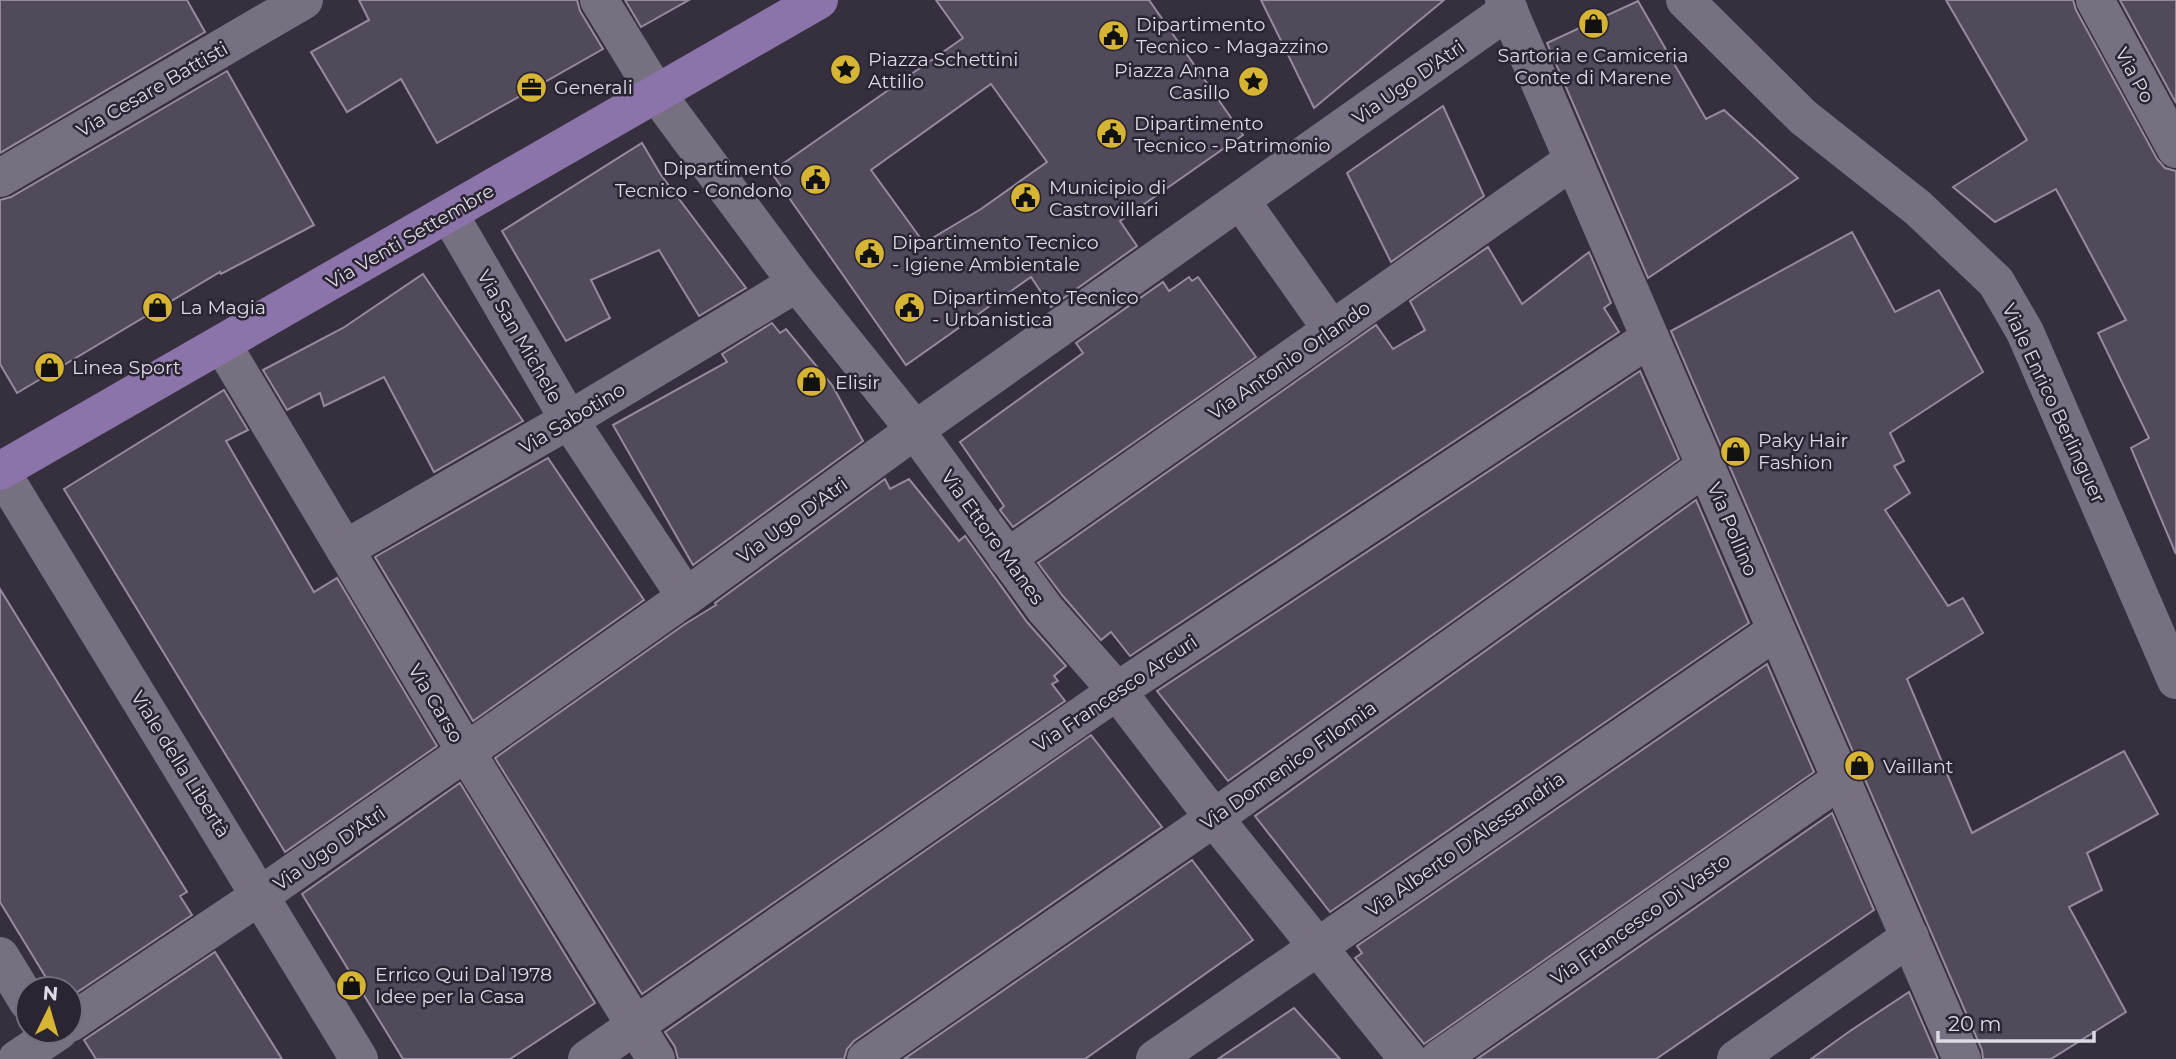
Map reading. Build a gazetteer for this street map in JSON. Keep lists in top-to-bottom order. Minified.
{"streets":{"main road":["Via Venti Settembre"],"street":["Via Po","Via Ugo D'Atri","Via Cesare Battisti","Via San Michele","Via Antonio Orlando","Viale Enrico Berlinguer","Via Sabotino","Via Pollino","Via Ettore Manes","Via Francesco Arcuri","Via Carso","Viale della Libertà","Via Domenico Filomia","Via Alberto D'Alessandria","Via Francesco Di Vasto"]},"crossings":[["Via Ugo D'Atri","Via San Michele"],["Via Ugo D'Atri","Via Pollino"],["Via Ugo D'Atri","Via Ettore Manes"],["Via Ugo D'Atri","Via Carso"],["Via Ugo D'Atri","Viale della Libertà"],["Via Venti Settembre","Via San Michele"],["Via Venti Settembre","Via Ettore Manes"],["Via Venti Settembre","Via Carso"],["Via Venti Settembre","Viale della Libertà"],["Via San Michele","Via Sabotino"],["Via Antonio Orlando","Via Pollino"],["Via Antonio Orlando","Via Ettore Manes"],["Via Sabotino","Via Ettore Manes"],["Via Sabotino","Via Carso"],["Via Pollino","Via Francesco Arcuri"],["Via Pollino","Via Domenico Filomia"],["Via Pollino","Via Alberto D'Alessandria"],["Via Pollino","Via Francesco Di Vasto"],["Via Ettore Manes","Via Francesco Arcuri"],["Via Ettore Manes","Via Domenico Filomia"],["Via Ettore Manes","Via Alberto D'Alessandria"],["Via Francesco Arcuri","Via Carso"]],"places":{"shop":["Sartoria e Camiceria Conte di Marene","La Magia","Linea Sport","Elisir","Paky Hair Fashion","Vaillant","Errico Qui Dal 1978 Idee per la Casa"],"public building":["Dipartimento Tecnico - Magazzino","Dipartimento Tecnico - Patrimonio","Dipartimento Tecnico - Condono","Municipio di Castrovillari","Dipartimento Tecnico - Igiene Ambientale","Dipartimento Tecnico - Urbanistica"],"place":["Piazza Schettini Attilio","Piazza Anna Casillo"],"office":["Generali"]},"scale_bar":"20 m","north":"top"}
